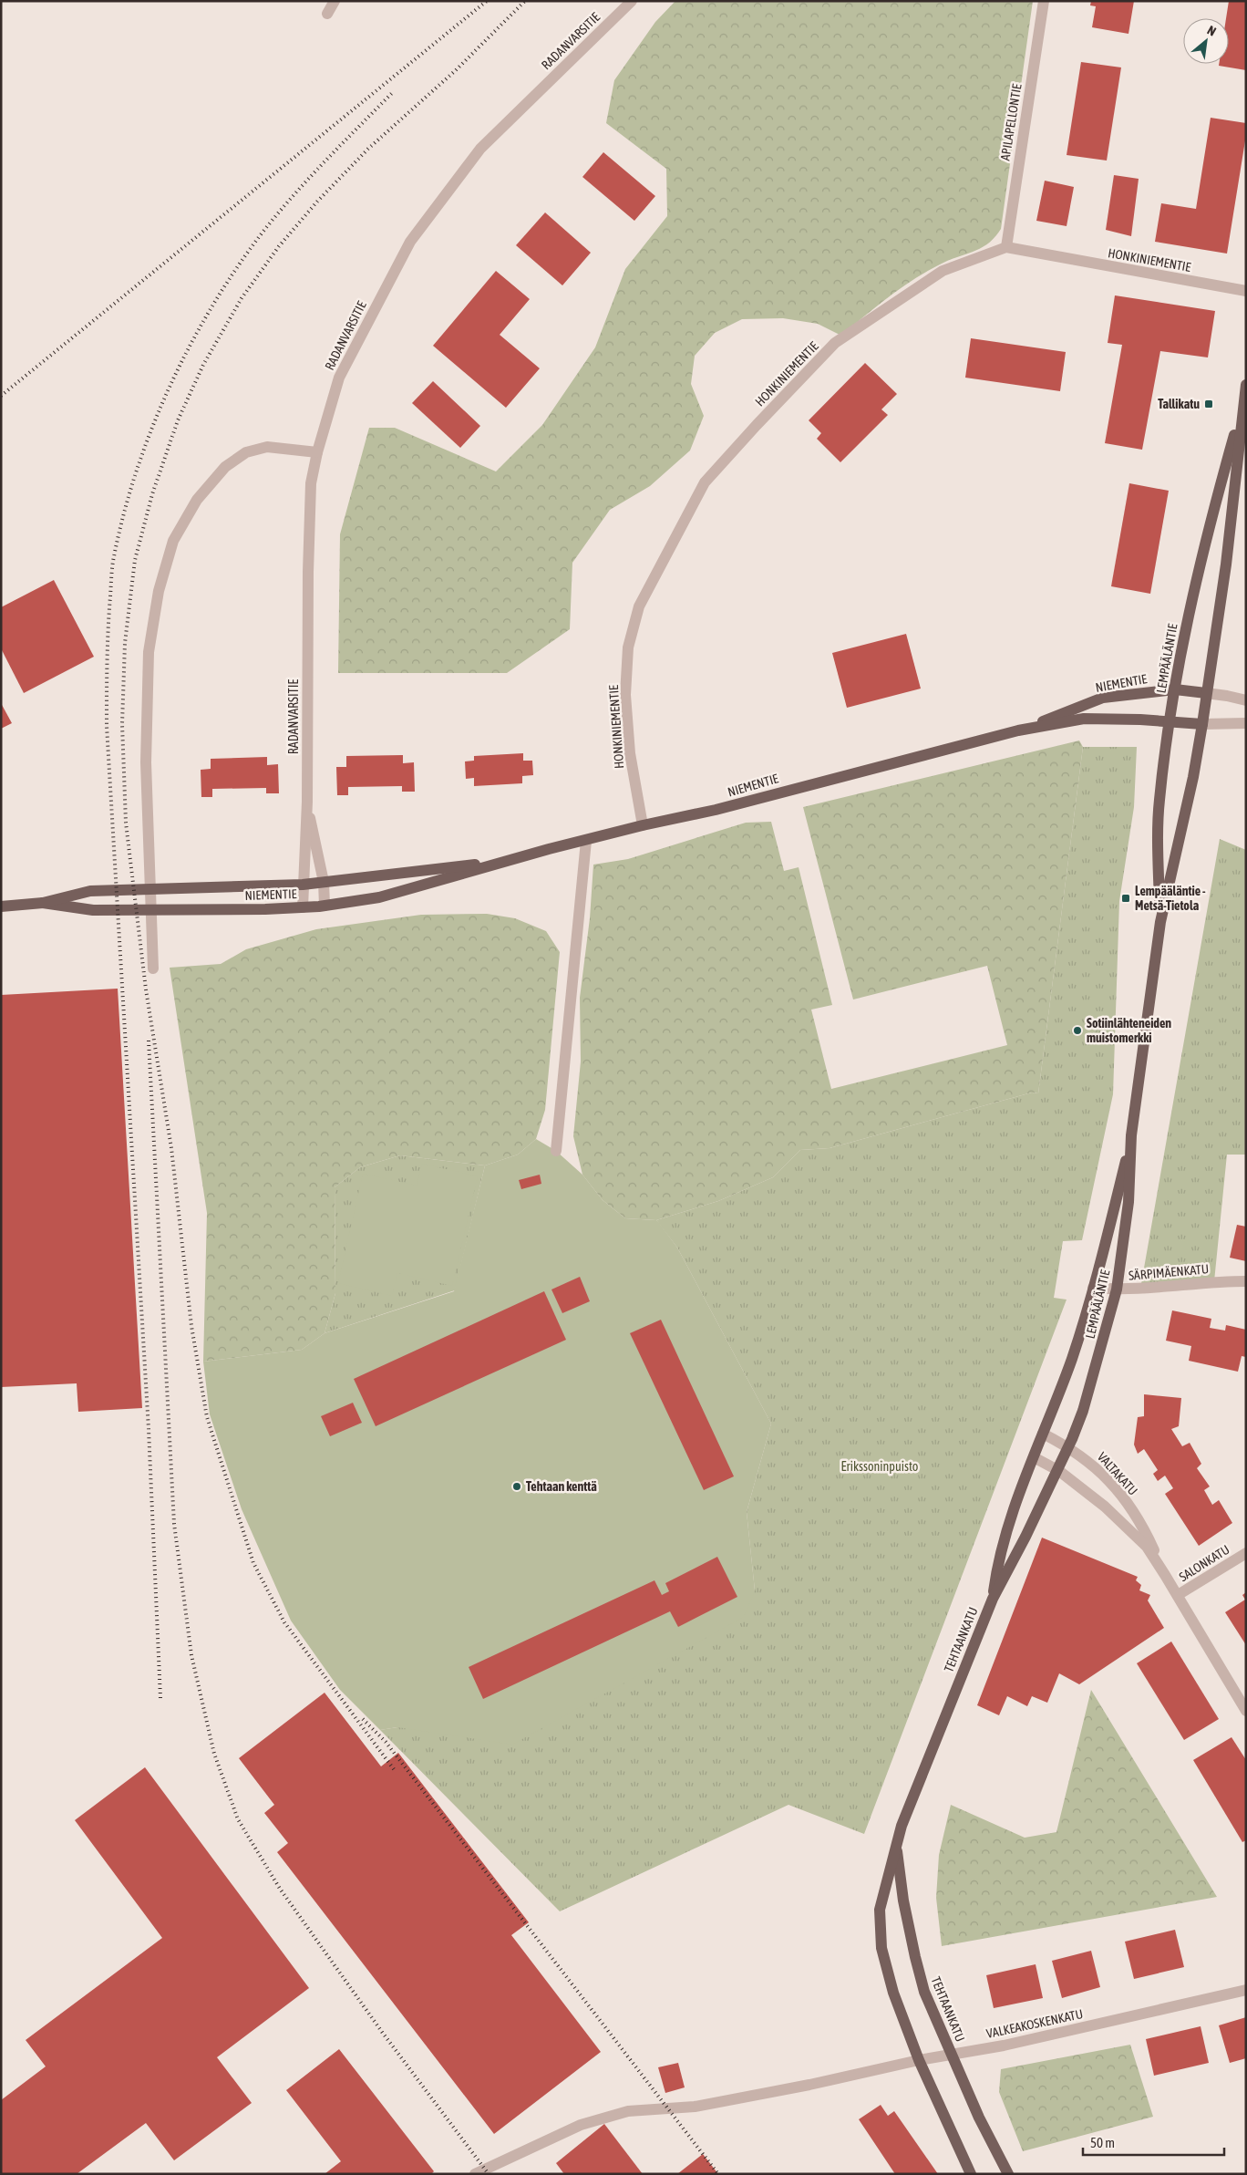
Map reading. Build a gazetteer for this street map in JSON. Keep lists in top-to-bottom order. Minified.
{"streets":{"main road":["LEMPÄÄLÄNTIE","NIEMENTIE","TEHTAANKATU"],"street":["RADANVARSITIE","APILAPELLONTIE","HONKINIEMENTIE","SÄRPIMÄENKATU","VALTAKATU","SALONKATU","VALKEAKOSKENKATU"]},"crossings":[["RADANVARSITIE","NIEMENTIE"],["APILAPELLONTIE","HONKINIEMENTIE"],["HONKINIEMENTIE","NIEMENTIE"],["LEMPÄÄLÄNTIE","NIEMENTIE"],["LEMPÄÄLÄNTIE","SÄRPIMÄENKATU"],["LEMPÄÄLÄNTIE","VALTAKATU"],["LEMPÄÄLÄNTIE","TEHTAANKATU"],["VALTAKATU","SALONKATU"],["VALTAKATU","TEHTAANKATU"],["TEHTAANKATU","VALKEAKOSKENKATU"]],"parks":["Erikssoninpuisto"],"places":{"transit":["Tallikatu","Lempääläntie - Metsä-Tietola"],"other":["Sotiinlähteneiden muistomerkki","Tehtaan kenttä"]},"scale_bar":"50 m","north":"top right"}
